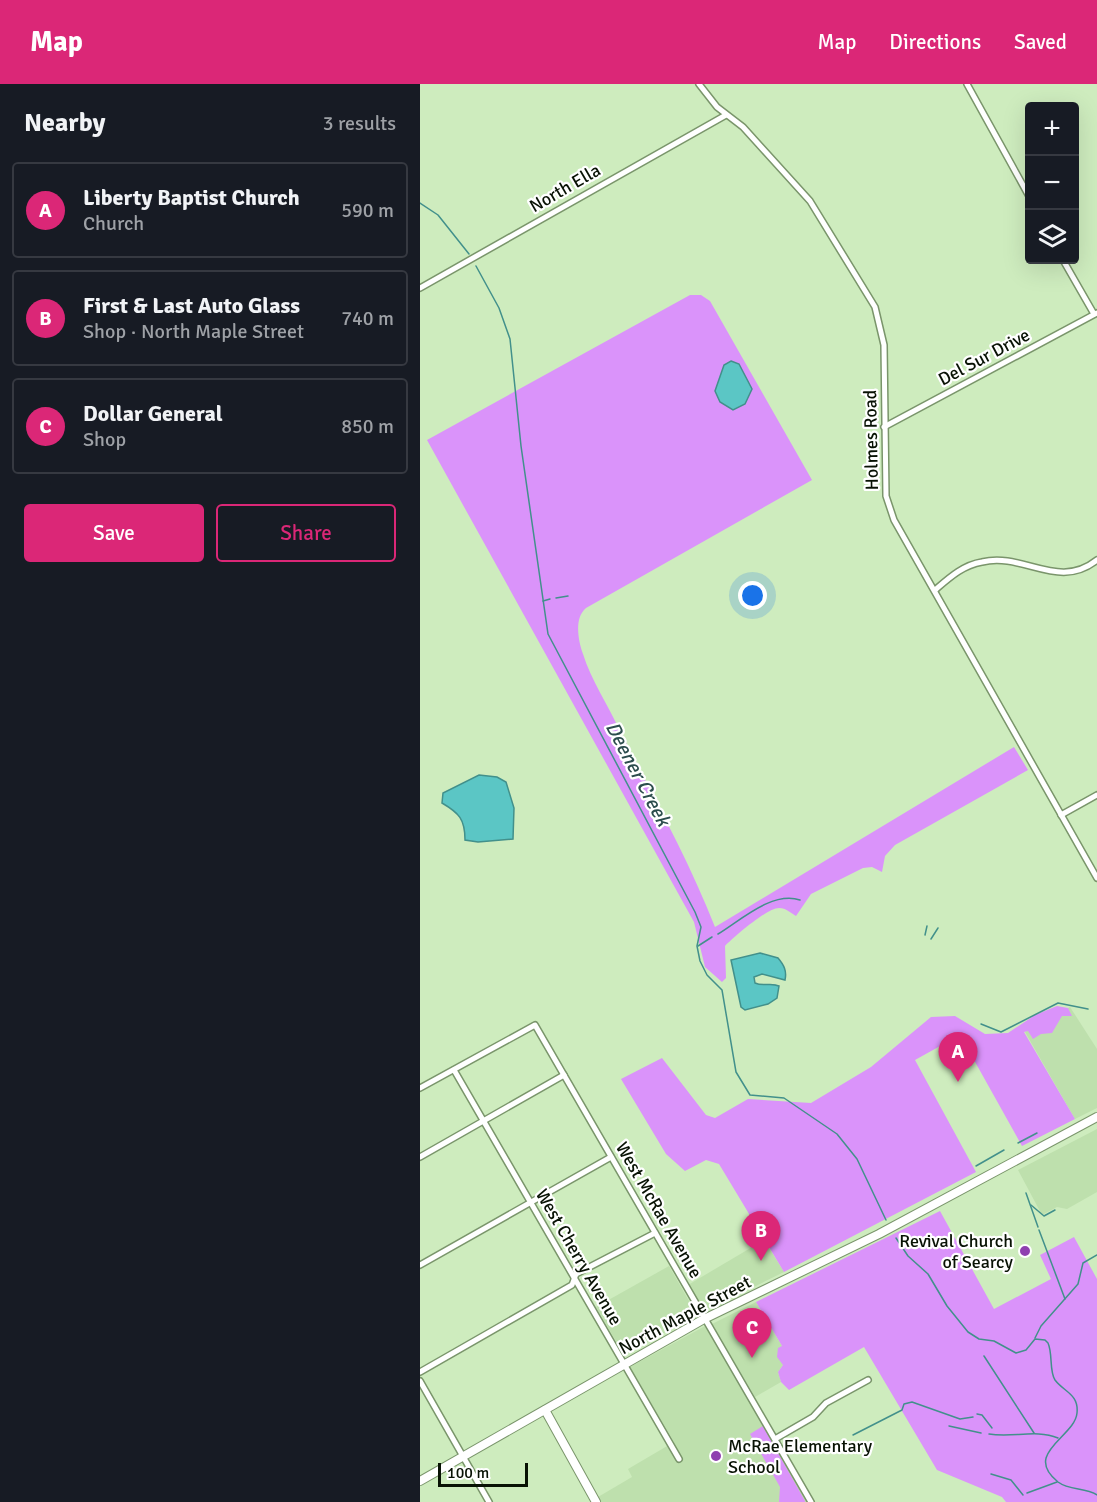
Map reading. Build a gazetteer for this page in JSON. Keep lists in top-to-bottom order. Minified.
{"streets":{"main road":["North Maple Street"],"street":["North Ella","Del Sur Drive","Holmes Road","West McRae Avenue","West Cherry Avenue"]},"crossings":[["North Ella","Holmes Road"],["Del Sur Drive","Holmes Road"],["West McRae Avenue","West Cherry Avenue"],["West McRae Avenue","North Maple Street"],["West Cherry Avenue","North Maple Street"]],"water":["Deener Creek"],"places":["Revival Church of Searcy","McRae Elementary School"],"scale_bar":"100 m","page":{"header":"Map","nav":["Map","Directions","Saved"],"heading":["Nearby","3 results"],"map_buttons":["+","−"],"list":[{"mark":"A","name":"Liberty Baptist Church","note":"Church","value":"590 m"},{"mark":"B","name":"First & Last Auto Glass","note":"Shop · North Maple Street","value":"740 m"},{"mark":"C","name":"Dollar General","note":"Shop","value":"850 m"}],"buttons":["Save","Share"],"pins":["A","B","C"],"scale":"100 m"}}
